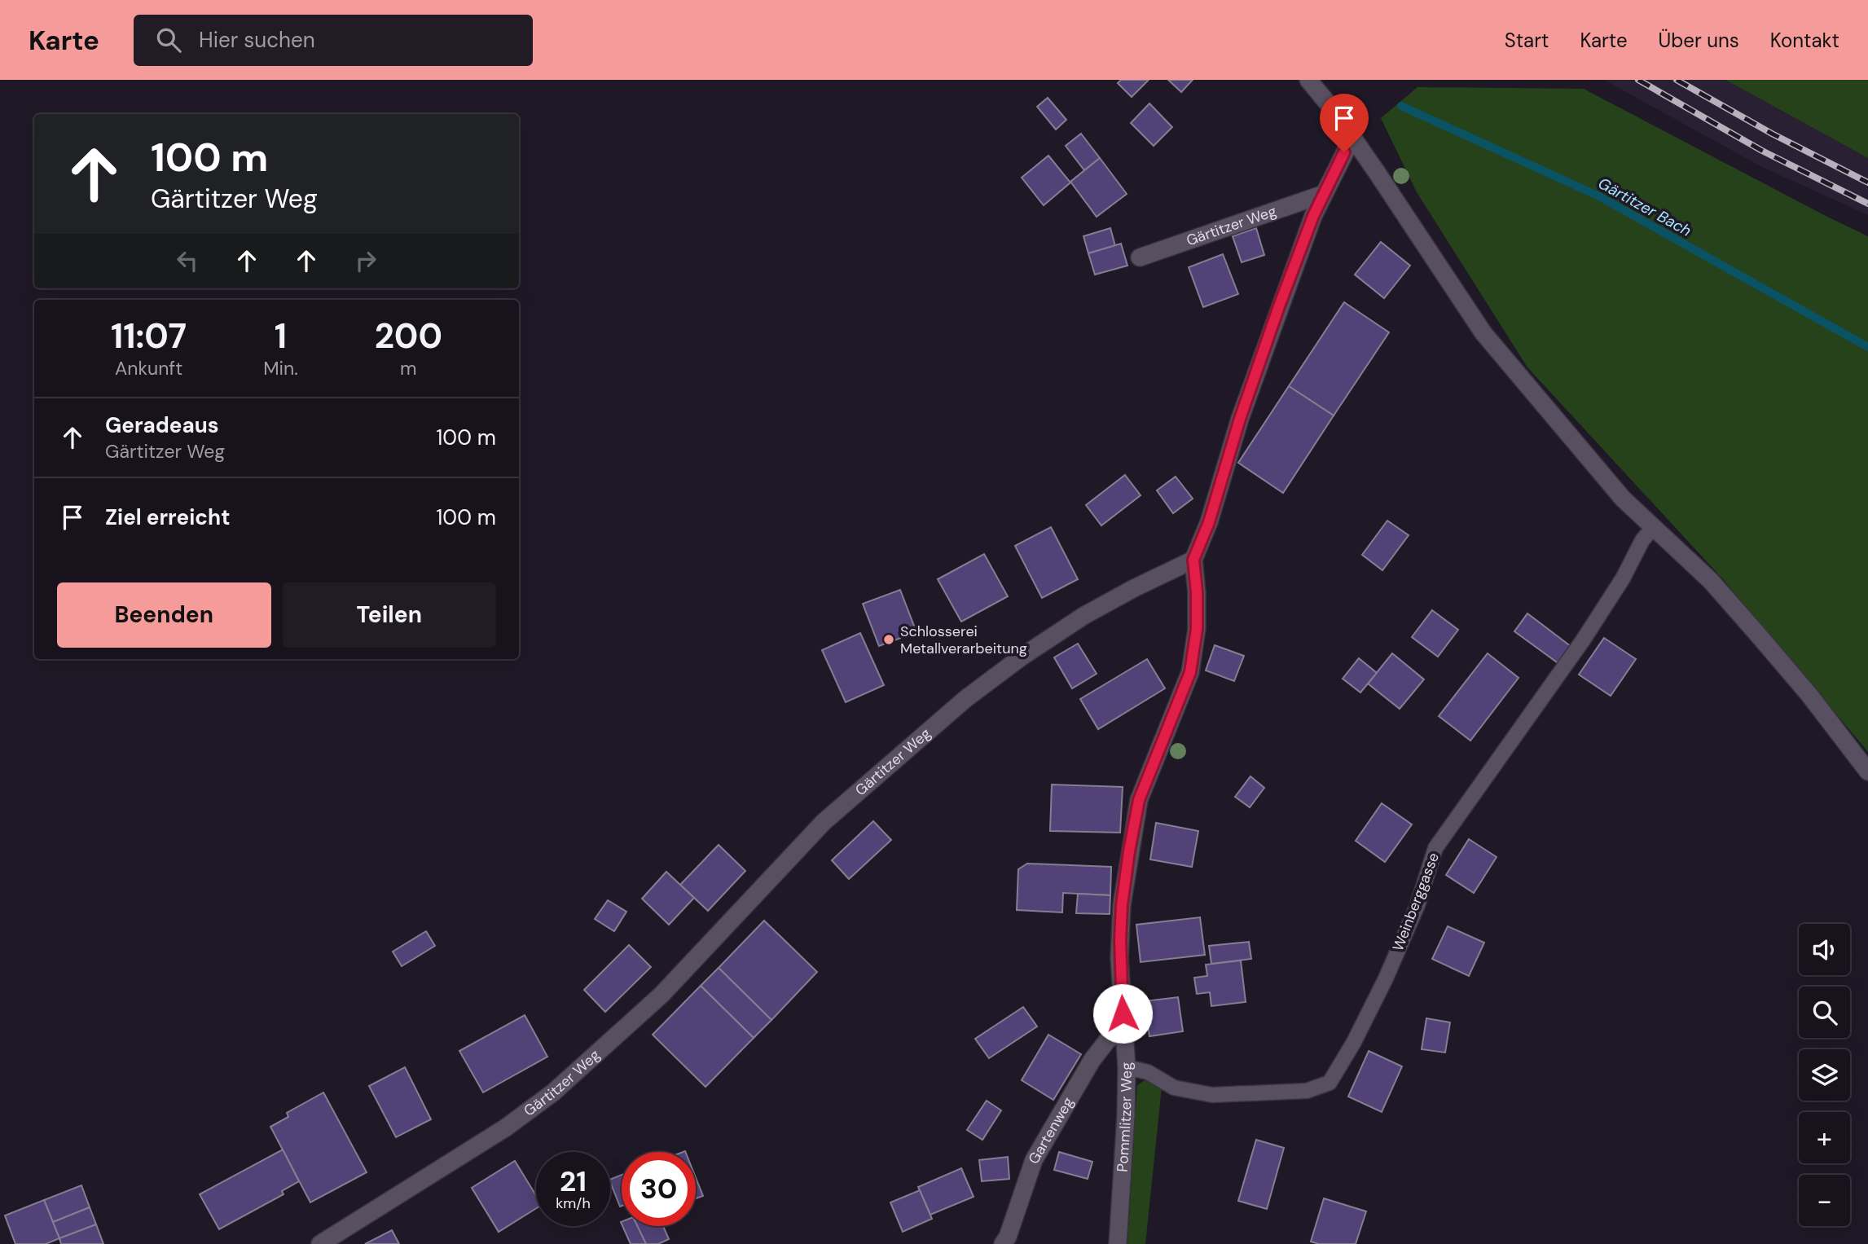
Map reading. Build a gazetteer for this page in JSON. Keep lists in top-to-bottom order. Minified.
{"streets":{"street":["Gärtitzer Weg","Pommlitzer Weg","Gartenweg"],"lane":["Weinberggasse"]},"crossings":[["Gärtitzer Weg","Pommlitzer Weg"],["Weinberggasse","Pommlitzer Weg"],["Pommlitzer Weg","Gartenweg"]],"water":["Gärtitzer Bach"],"places":["Schlosserei Metallverarbeitung"],"page":{"header":"Karte","search":"Hier suchen","nav":["Start","Karte","Über uns","Kontakt"],"turn":["100 m","Gärtitzer Weg"],"eta":["11:07","Ankunft","1","Min.","200","m"],"list":[{"name":"Geradeaus","note":"Gärtitzer Weg","value":"100 m"},{"name":"Ziel erreicht","value":"100 m"}],"buttons":["Beenden","Teilen"],"map_buttons":["+","−"],"speed":"21 km/h","limit":"30"}}
